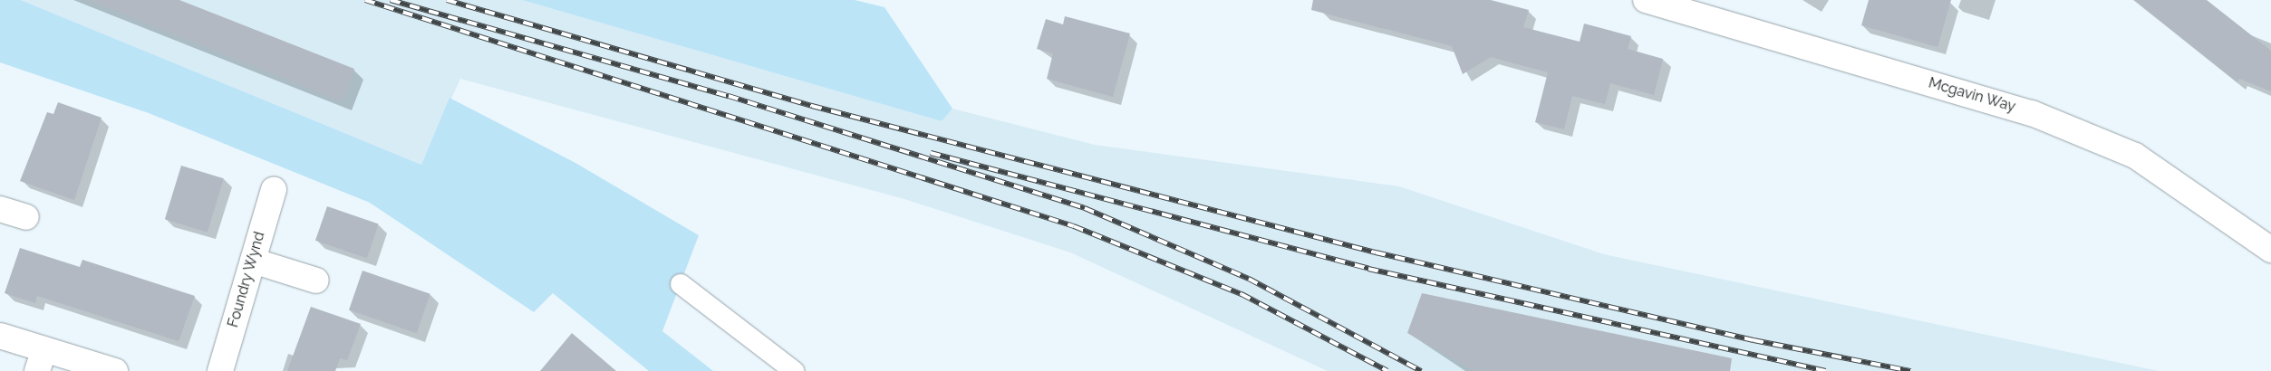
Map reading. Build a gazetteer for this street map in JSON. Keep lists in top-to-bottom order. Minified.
{"streets":{"street":["Mcgavin Way","Foundry Wynd"]}}
